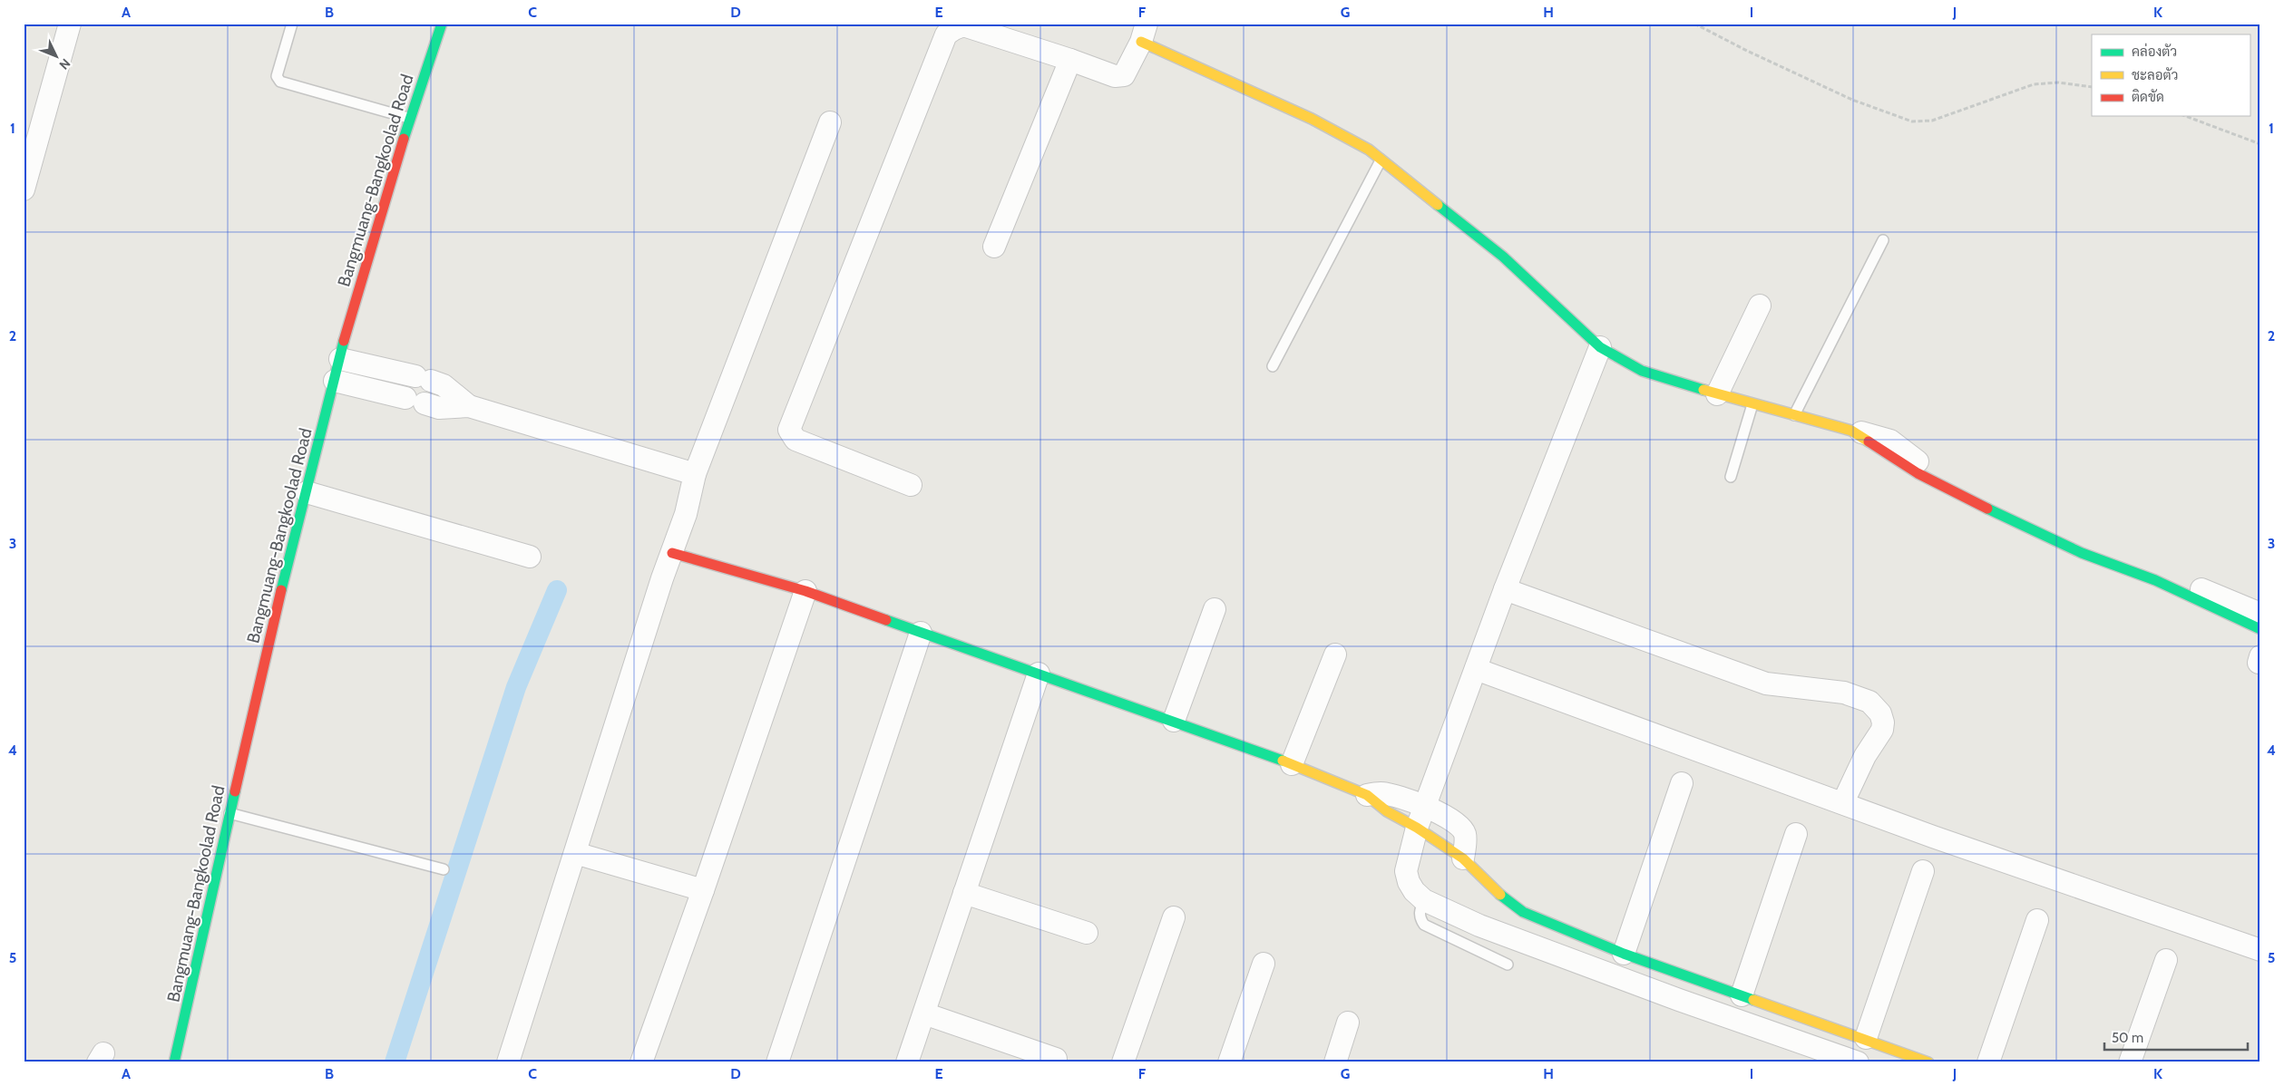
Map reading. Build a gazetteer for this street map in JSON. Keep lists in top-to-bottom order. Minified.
{"streets":{"street":["Bangmuang-Bangkoolad Road"]},"legend":["คล่องตัว","ชะลอตัว","ติดขัด"],"scale_bar":"50 m","north":"bottom right","grid":{"columns":["A","B","C","D","E","F","G","H","I","J","K"],"rows":["1","2","3","4","5"]}}
